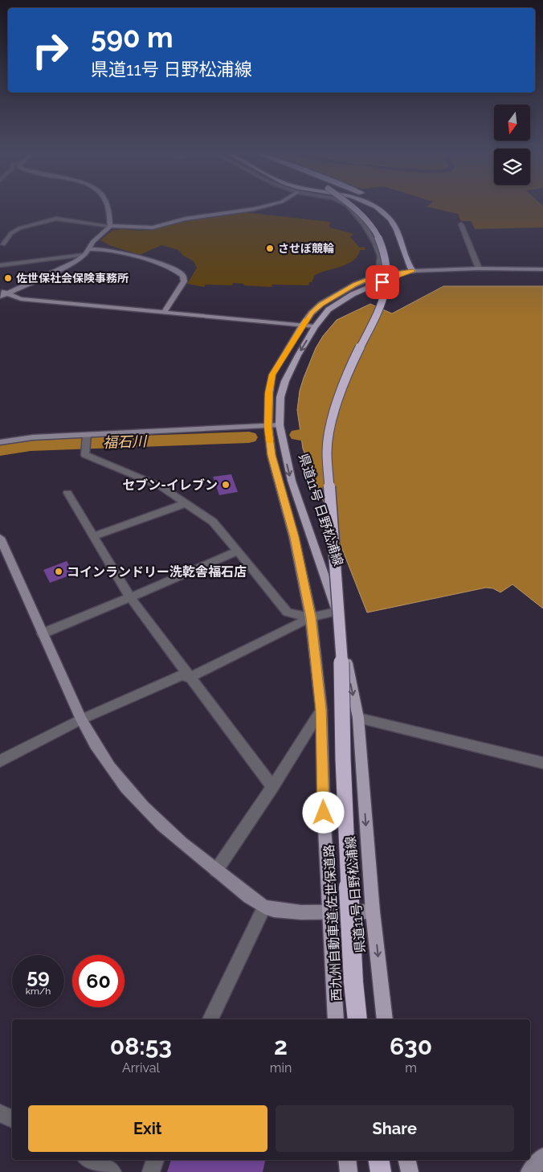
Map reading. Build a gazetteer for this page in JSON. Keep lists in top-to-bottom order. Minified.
{"streets":{"highway":["西九州自動車道;佐世保道路"],"main road":["県道11号 日野松浦線"]},"water":["福石川"],"places":["させぼ競輪","佐世保社会保険事務所","セブン-イレブン","コインランドリー洗乾舎福石店"],"north":"bottom","page":{"turn":["590 m","県道11号 日野松浦線"],"speed":"59 km/h","limit":"60","eta":["08:53","Arrival","2","min","630","m"],"buttons":["Exit","Share"]}}
